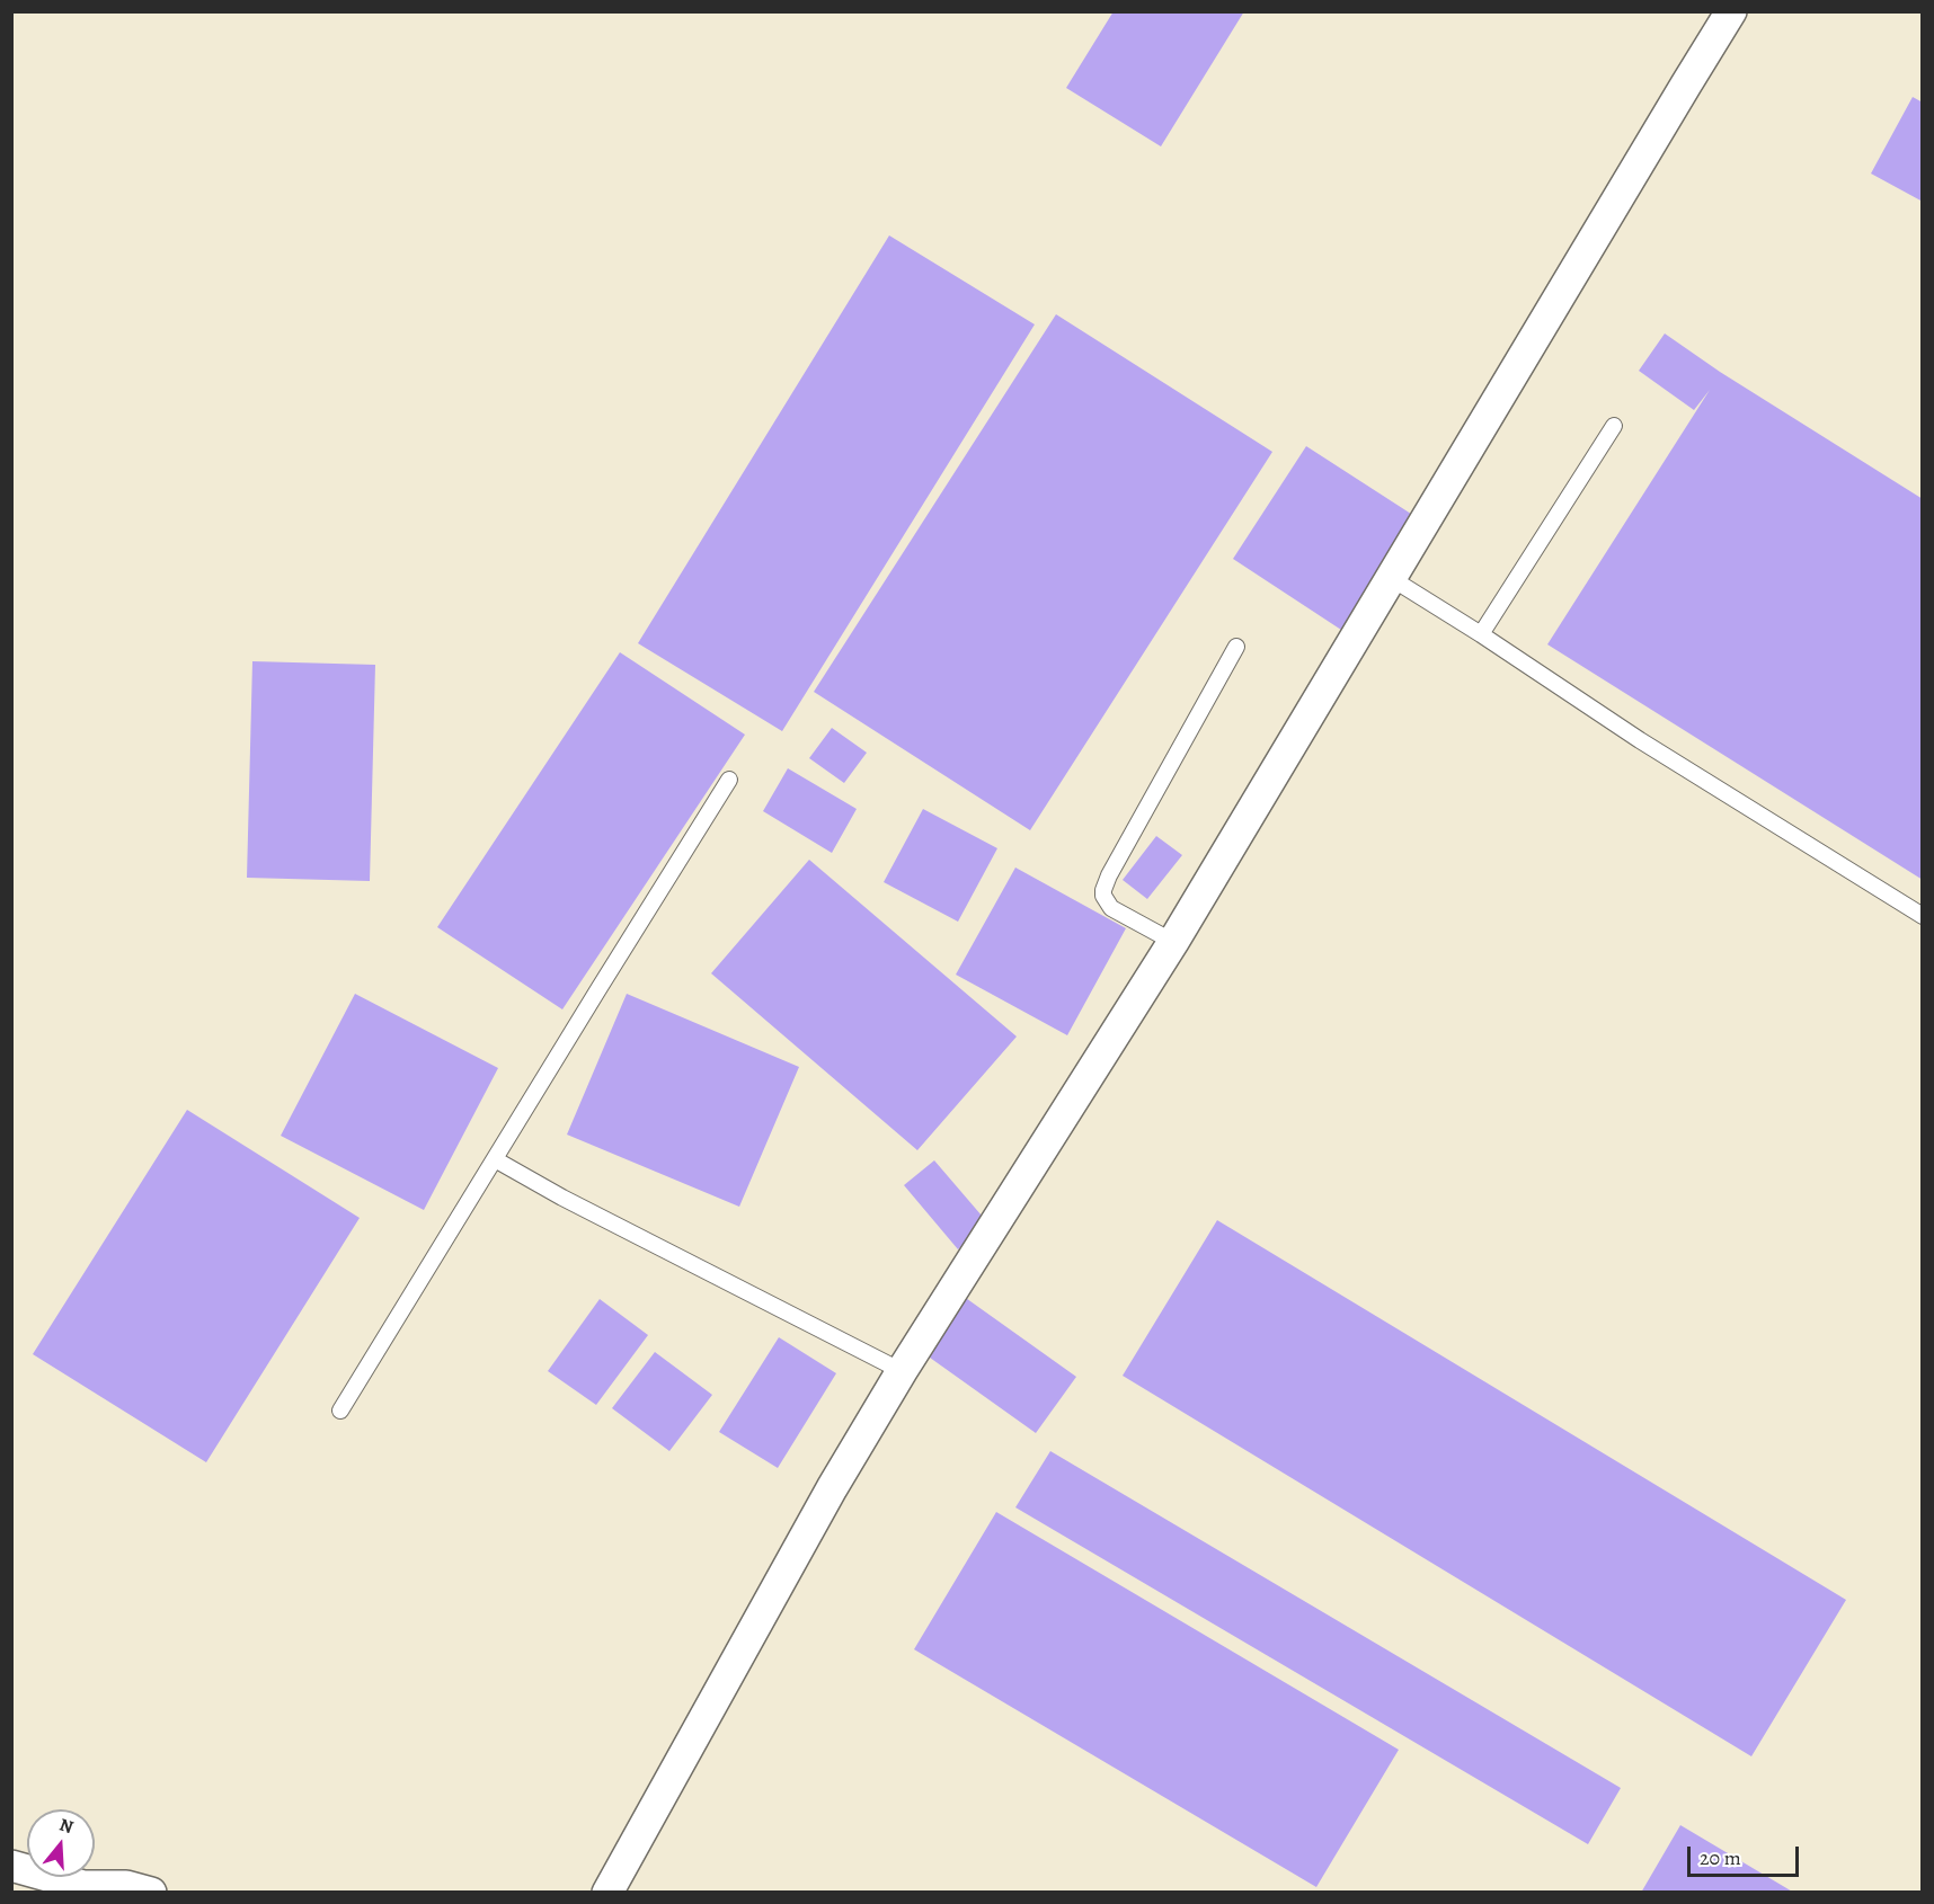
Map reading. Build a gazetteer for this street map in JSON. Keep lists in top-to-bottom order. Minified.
{"scale_bar":"20 m","north":"top"}
